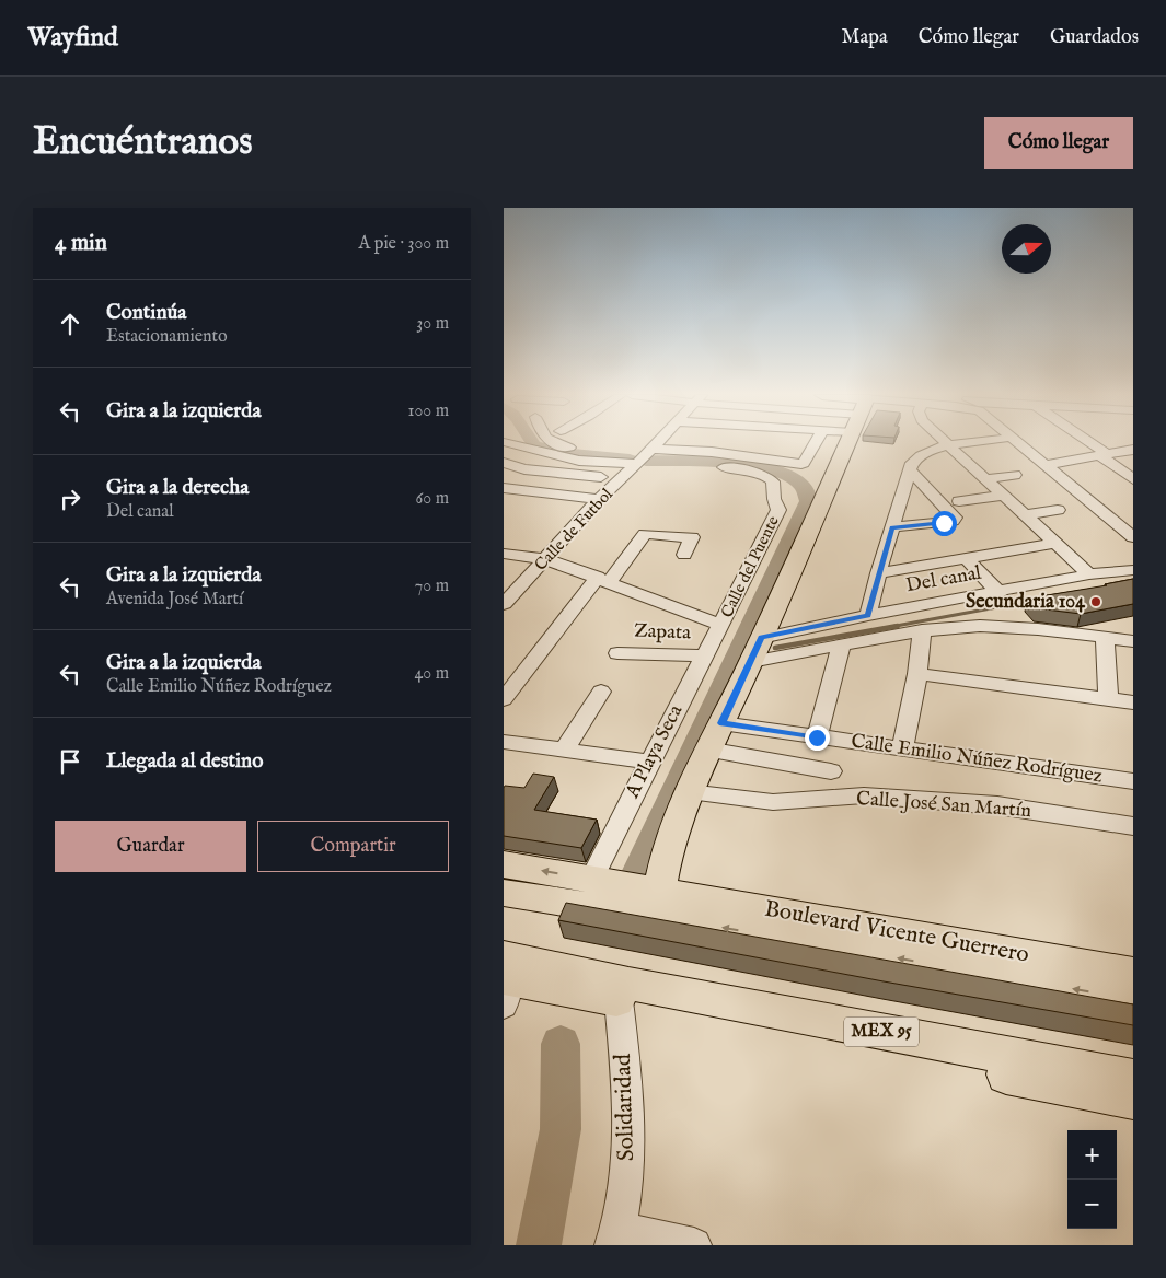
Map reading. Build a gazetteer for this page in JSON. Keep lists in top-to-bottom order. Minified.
{"streets":{"main road":["Boulevard Vicente Guerrero","MEX 95"],"street":["Calle de Futbol","Calle del Puente","Del canal","Zapata","A Playa Seca","Calle Emilio Núñez Rodríguez","Calle José San Martín","Solidaridad"]},"crossings":[["Calle del Puente","A Playa Seca"],["Zapata","A Playa Seca"],["A Playa Seca","Boulevard Vicente Guerrero"]],"places":["Secundaria 104"],"north":"right","page":{"header":"Wayfind","nav":["Mapa","Cómo llegar","Guardados"],"buttons":["Cómo llegar",["Guardar","Compartir"]],"title":"Encuéntranos","heading":["4 min","A pie · 300 m"],"list":[["Continúa","Estacionamiento","30 m"],["Gira a la izquierda","100 m"],["Gira a la derecha","Del canal","60 m"],["Gira a la izquierda","Avenida José Martí","70 m"],["Gira a la izquierda","Calle Emilio Núñez Rodríguez","40 m"],"Llegada al destino"],"map_buttons":["+","−"]}}
